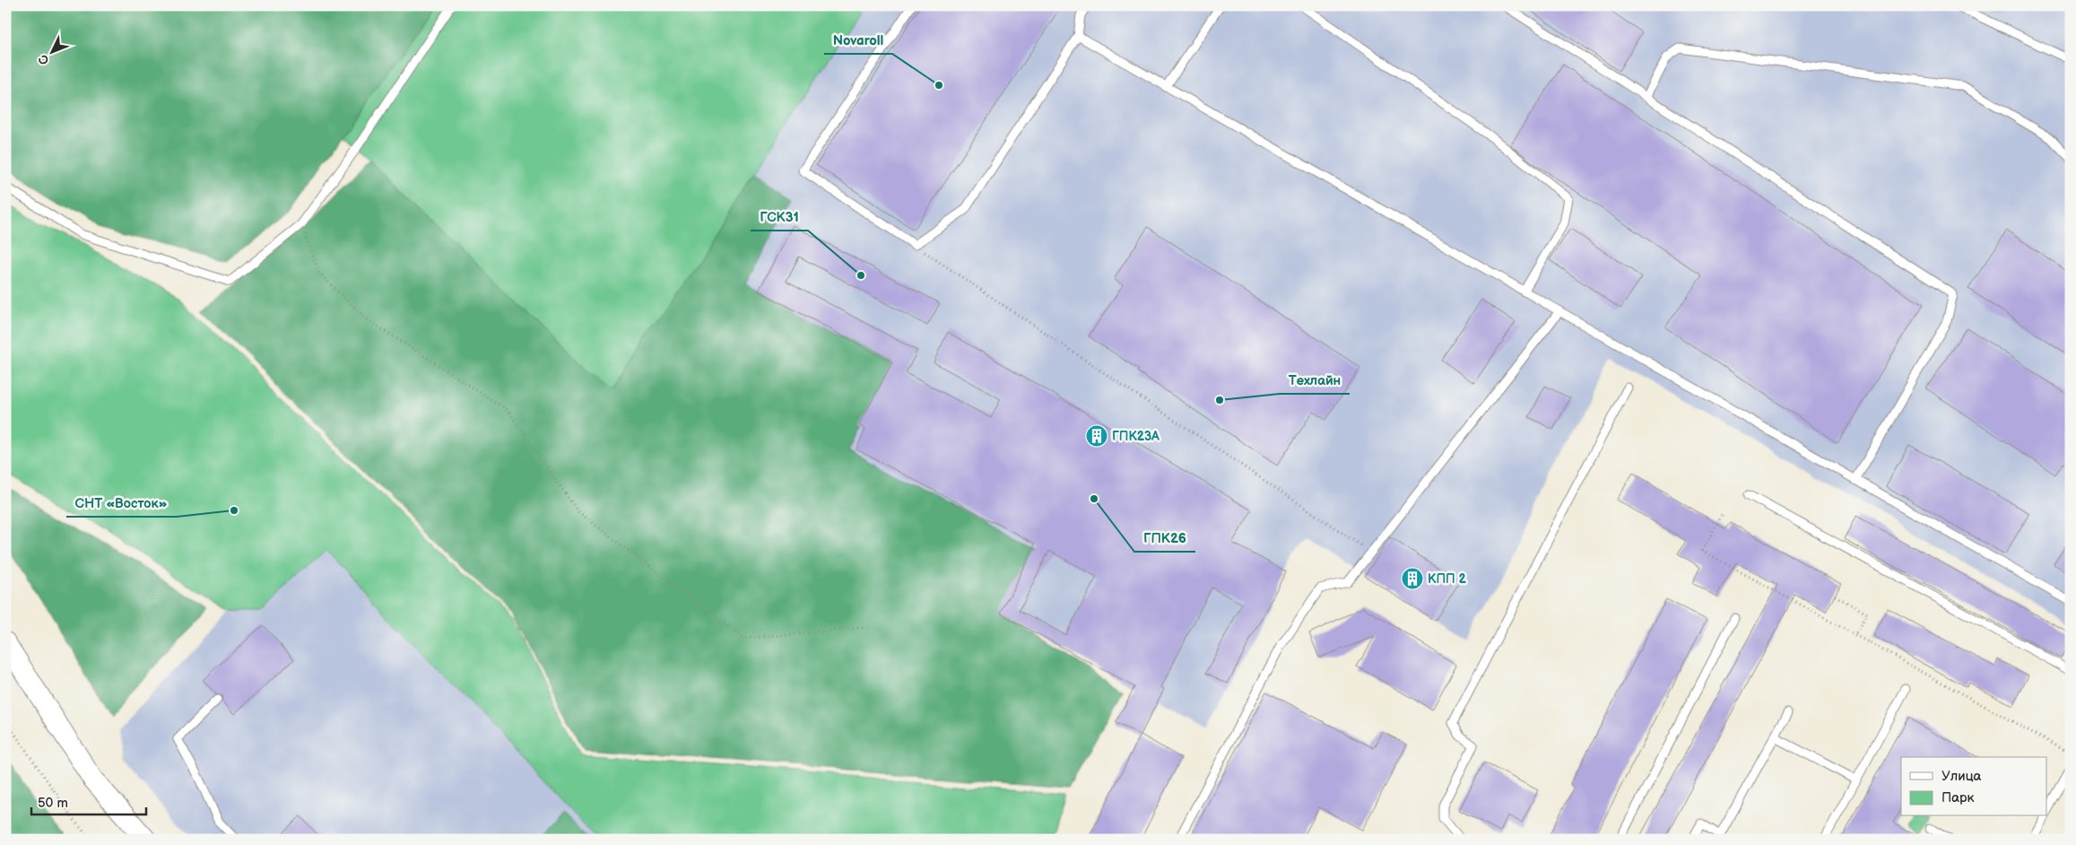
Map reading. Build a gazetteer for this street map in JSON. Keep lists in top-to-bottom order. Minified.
{"places":{"other":["Novaroll","ГСК31","Техлайн","ГПК26","СНТ «Восток»"],"building":["ГПК23А","КПП 2"]},"legend":["Улица","Парк"],"scale_bar":"50 m","north":"bottom left"}
